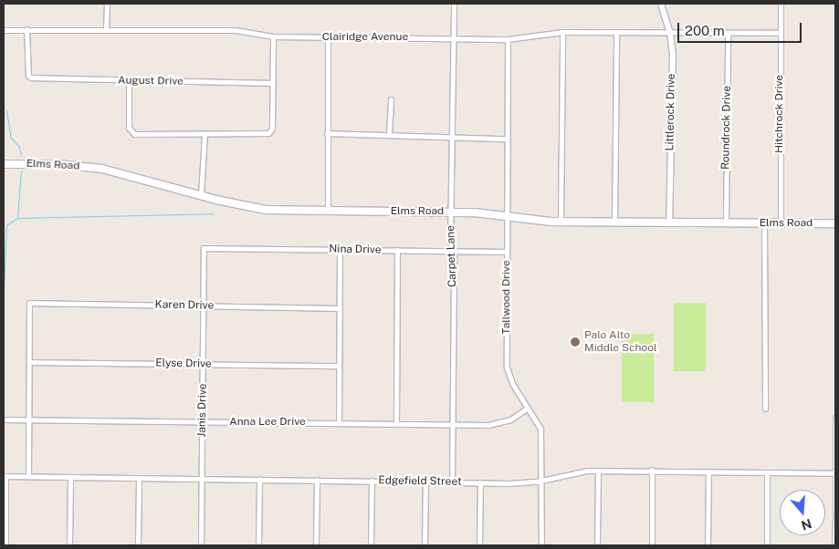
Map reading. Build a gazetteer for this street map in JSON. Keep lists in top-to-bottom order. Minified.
{"streets":{"main road":["Elms Road"],"street":["Clairidge Avenue","August Drive","Littlerock Drive","Hitchrock Drive","Roundrock Drive","Nina Drive","Carpet Lane","Tallwood Drive","Karen Drive","Elyse Drive","Janis Drive","Anna Lee Drive","Edgefield Street"]},"crossings":[["Clairidge Avenue","August Drive"],["Clairidge Avenue","Littlerock Drive"],["Clairidge Avenue","Hitchrock Drive"],["Clairidge Avenue","Roundrock Drive"],["Clairidge Avenue","Carpet Lane"],["Clairidge Avenue","Tallwood Drive"],["Littlerock Drive","Elms Road"],["Hitchrock Drive","Elms Road"],["Roundrock Drive","Elms Road"],["Elms Road","Carpet Lane"],["Elms Road","Tallwood Drive"],["Nina Drive","Carpet Lane"],["Nina Drive","Tallwood Drive"],["Nina Drive","Janis Drive"],["Carpet Lane","Anna Lee Drive"],["Carpet Lane","Edgefield Street"],["Tallwood Drive","Anna Lee Drive"],["Tallwood Drive","Edgefield Street"],["Karen Drive","Elyse Drive"],["Karen Drive","Janis Drive"],["Elyse Drive","Janis Drive"],["Janis Drive","Anna Lee Drive"],["Janis Drive","Edgefield Street"]],"places":["Palo Alto Middle School"],"scale_bar":"200 m","north":"bottom"}
